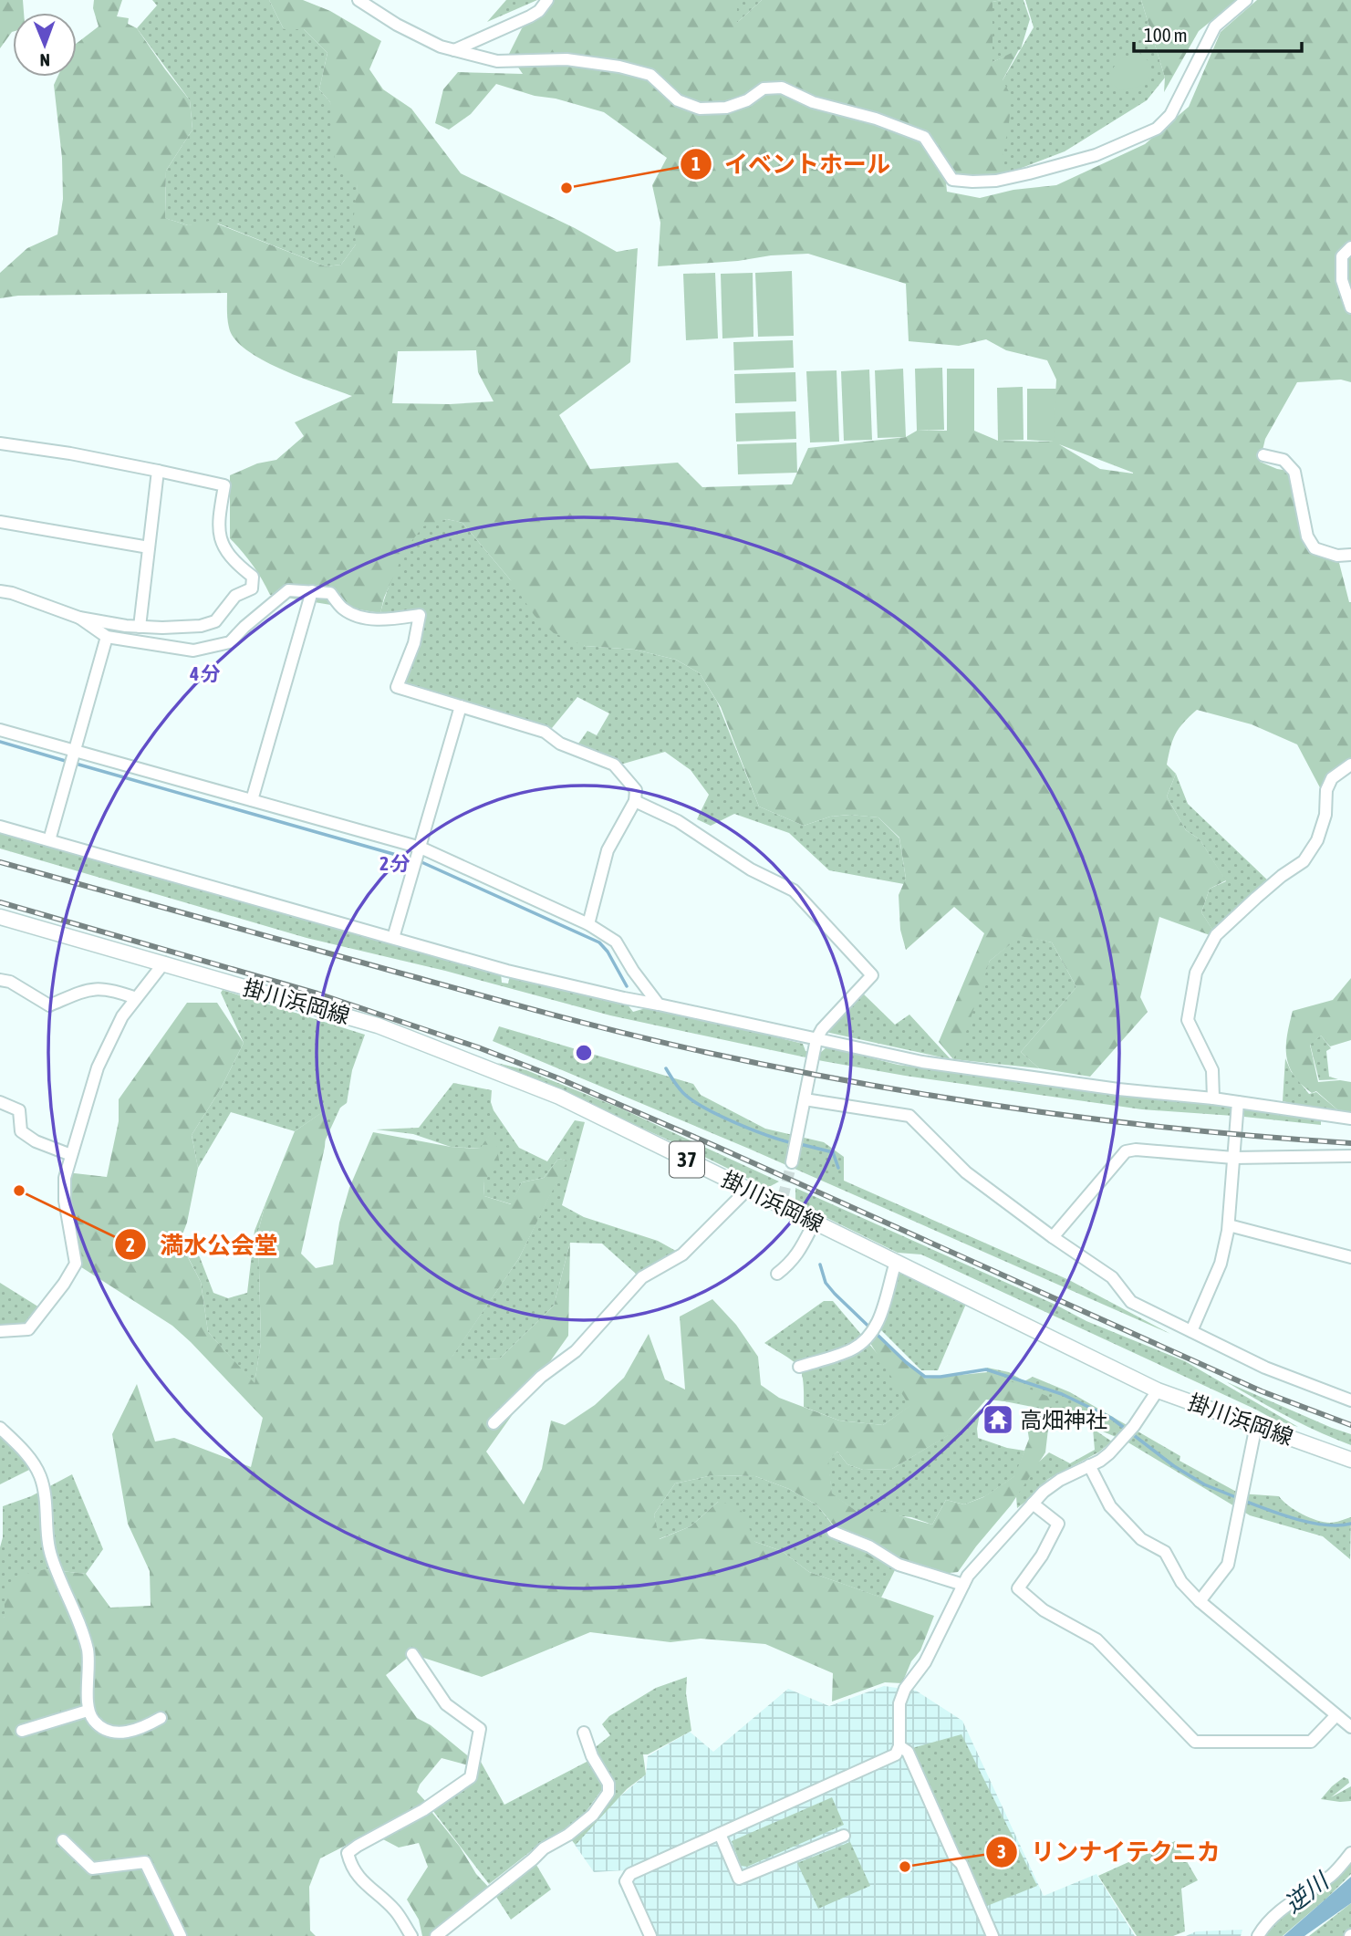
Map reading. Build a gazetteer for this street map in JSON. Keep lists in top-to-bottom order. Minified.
{"streets":{"main road":["掛川浜岡線","37"]},"water":["逆川"],"places":{"other":["イベントホール","満水公会堂","リンナイテクニカ"],"temple":["高畑神社"]},"scale_bar":"100 m","north":"bottom","rings":["4 分","2 分"]}
